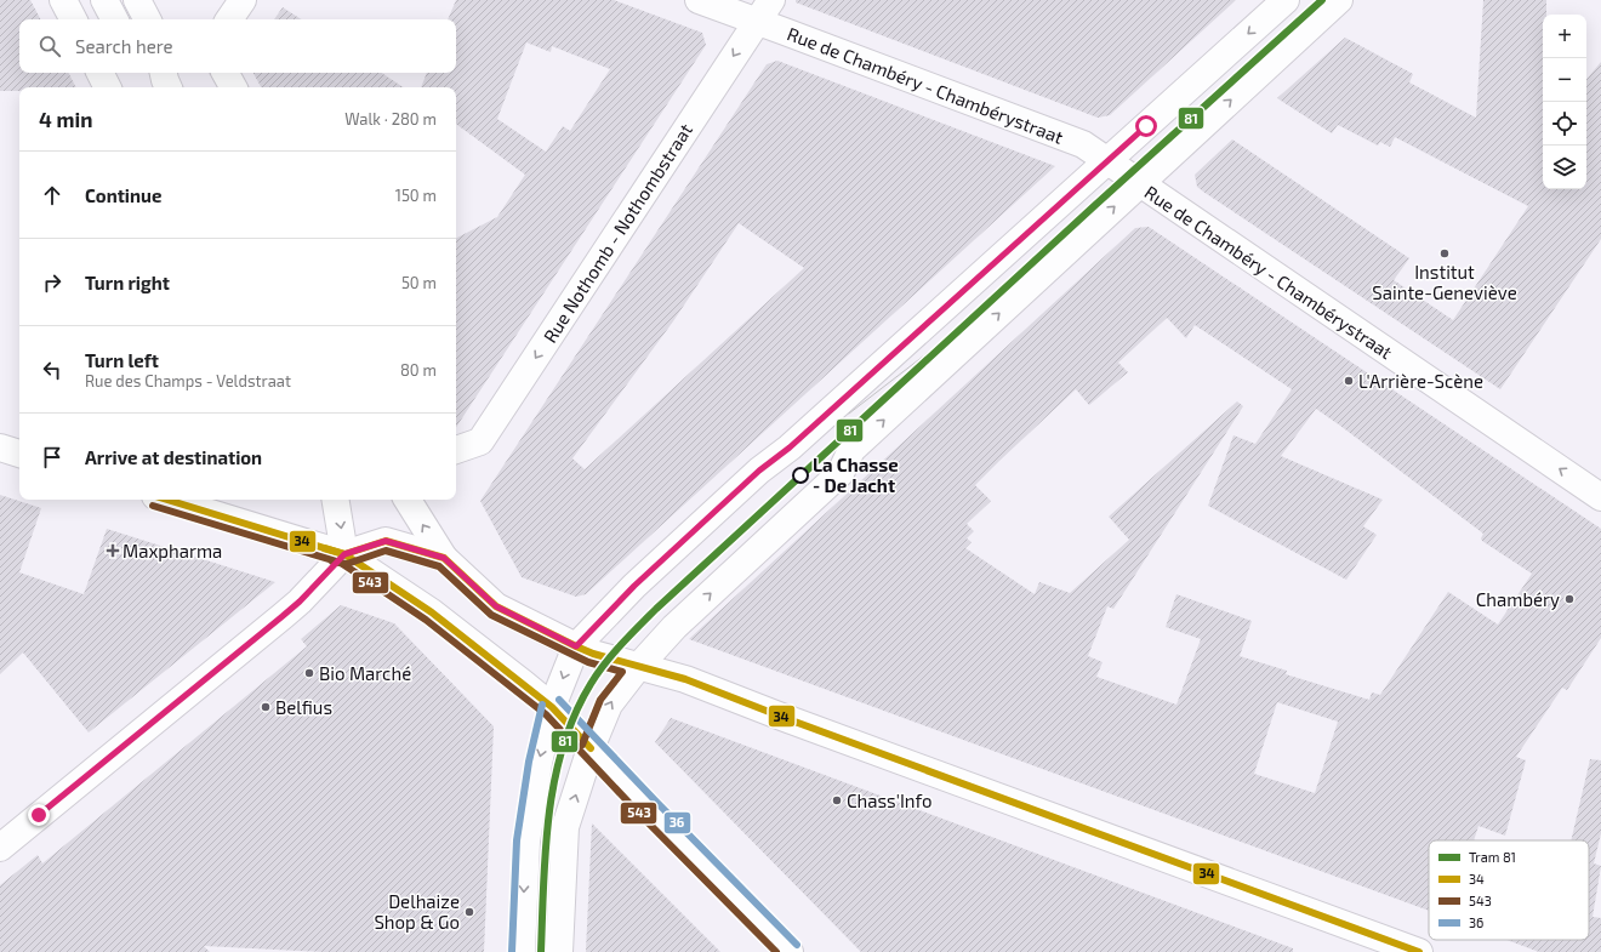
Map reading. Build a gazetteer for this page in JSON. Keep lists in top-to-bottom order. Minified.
{"streets":{"street":["Rue de Chambéry - Chambérystraat","Rue Nothomb - Nothombstraat"]},"crossings":[["Rue de Chambéry - Chambérystraat","Rue Nothomb - Nothombstraat"]],"one_way":["Rue de Chambéry - Chambérystraat"],"places":{"other":["Institut Sainte-Geneviève","L'Arrière-Scène","La Chasse - De Jacht","Chambéry","Bio Marché","Belfius","Chass'Info","Delhaize Shop & Go"],"health":["Maxpharma"]},"lines":["tram line 81","transit line 34","transit line 543","transit line 36"],"legend":["Tram 81","34","543","36"],"page":{"map_buttons":["+","−"],"search":"Search here","heading":["4 min","Walk · 280 m"],"list":[["Continue","150 m"],["Turn right","50 m"],["Turn left","Rue des Champs - Veldstraat","80 m"],"Arrive at destination"]}}
